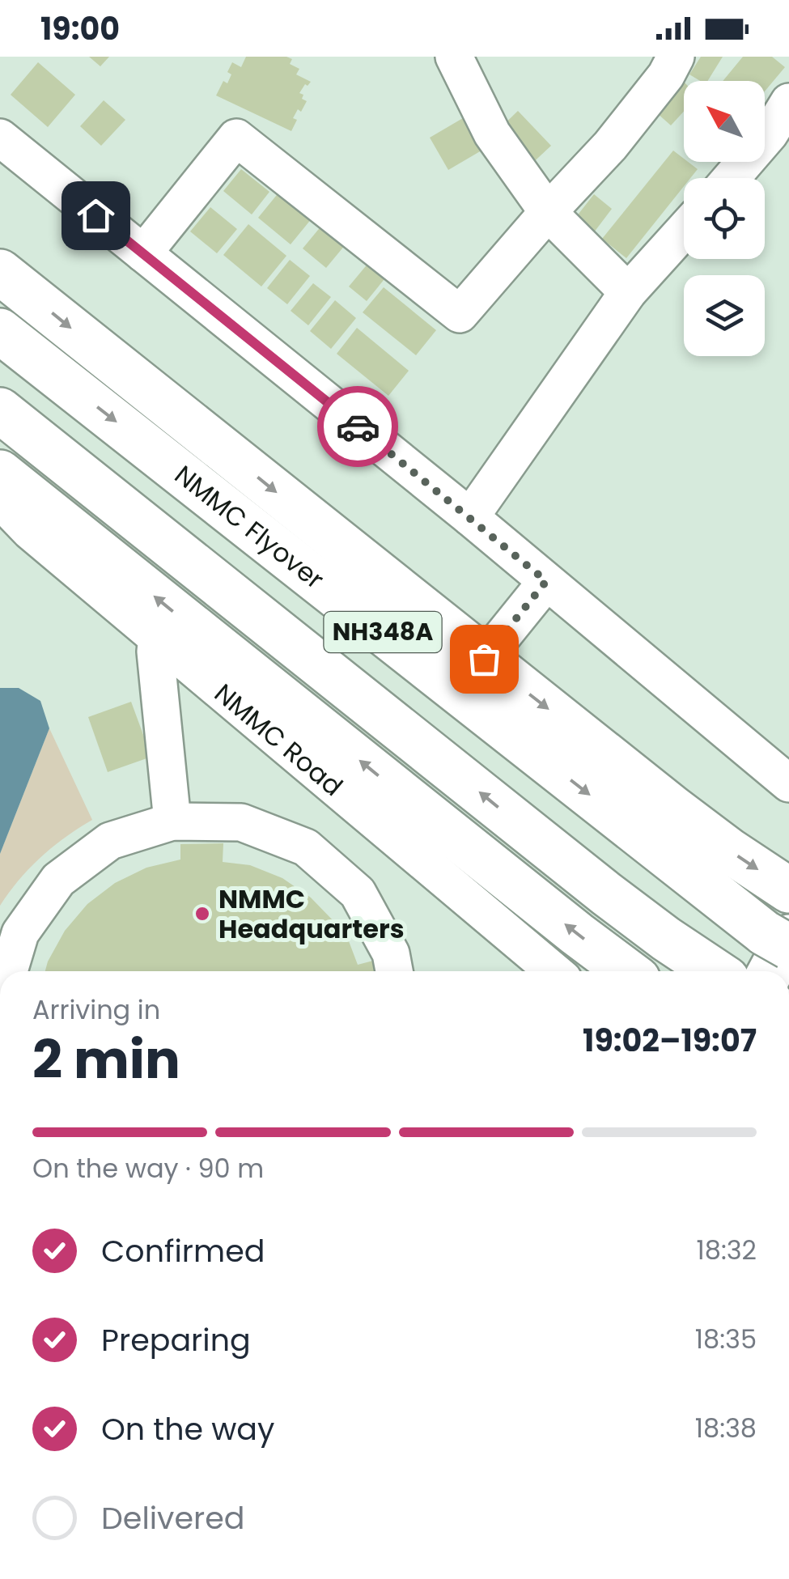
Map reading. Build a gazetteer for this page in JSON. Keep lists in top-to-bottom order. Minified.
{"streets":{"main road":["NMMC Flyover","NH348A"],"street":["NMMC Road"]},"places":["NMMC Headquarters"],"north":"top left","page":{"status":"19:00","heading":["2 min","Arriving in","19:02–19:07"],"bar":"On the way · 90 m","list":[["Confirmed","18:32"],["Preparing","18:35"],["On the way","18:38"],"Delivered"]}}
